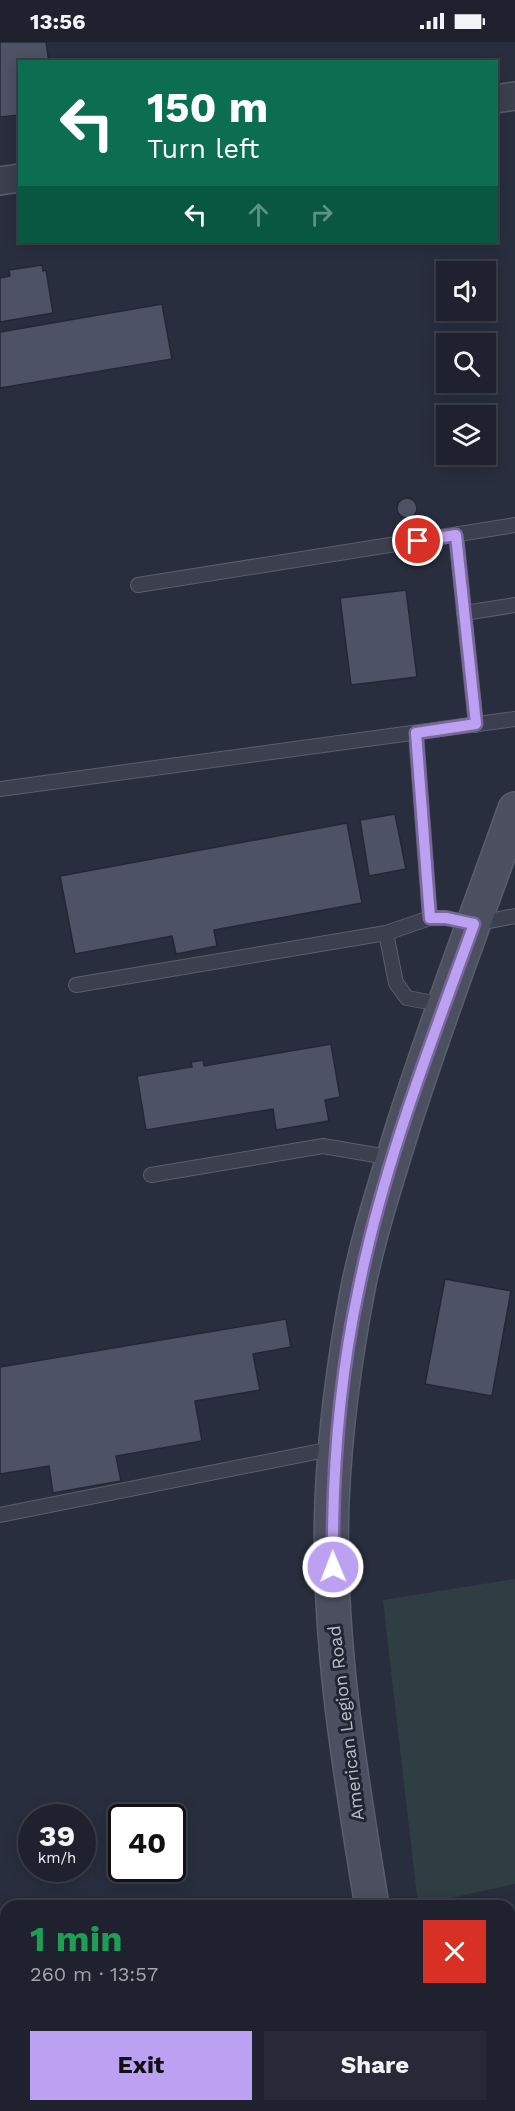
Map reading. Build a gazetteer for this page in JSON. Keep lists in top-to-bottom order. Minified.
{"streets":{"street":["American Legion Road"]},"page":{"status":"13:56","turn":["150 m","Turn left"],"speed":"39 km/h","limit":"40","heading":["1 min","260 m · 13:57"],"buttons":["Exit","Share"]}}
